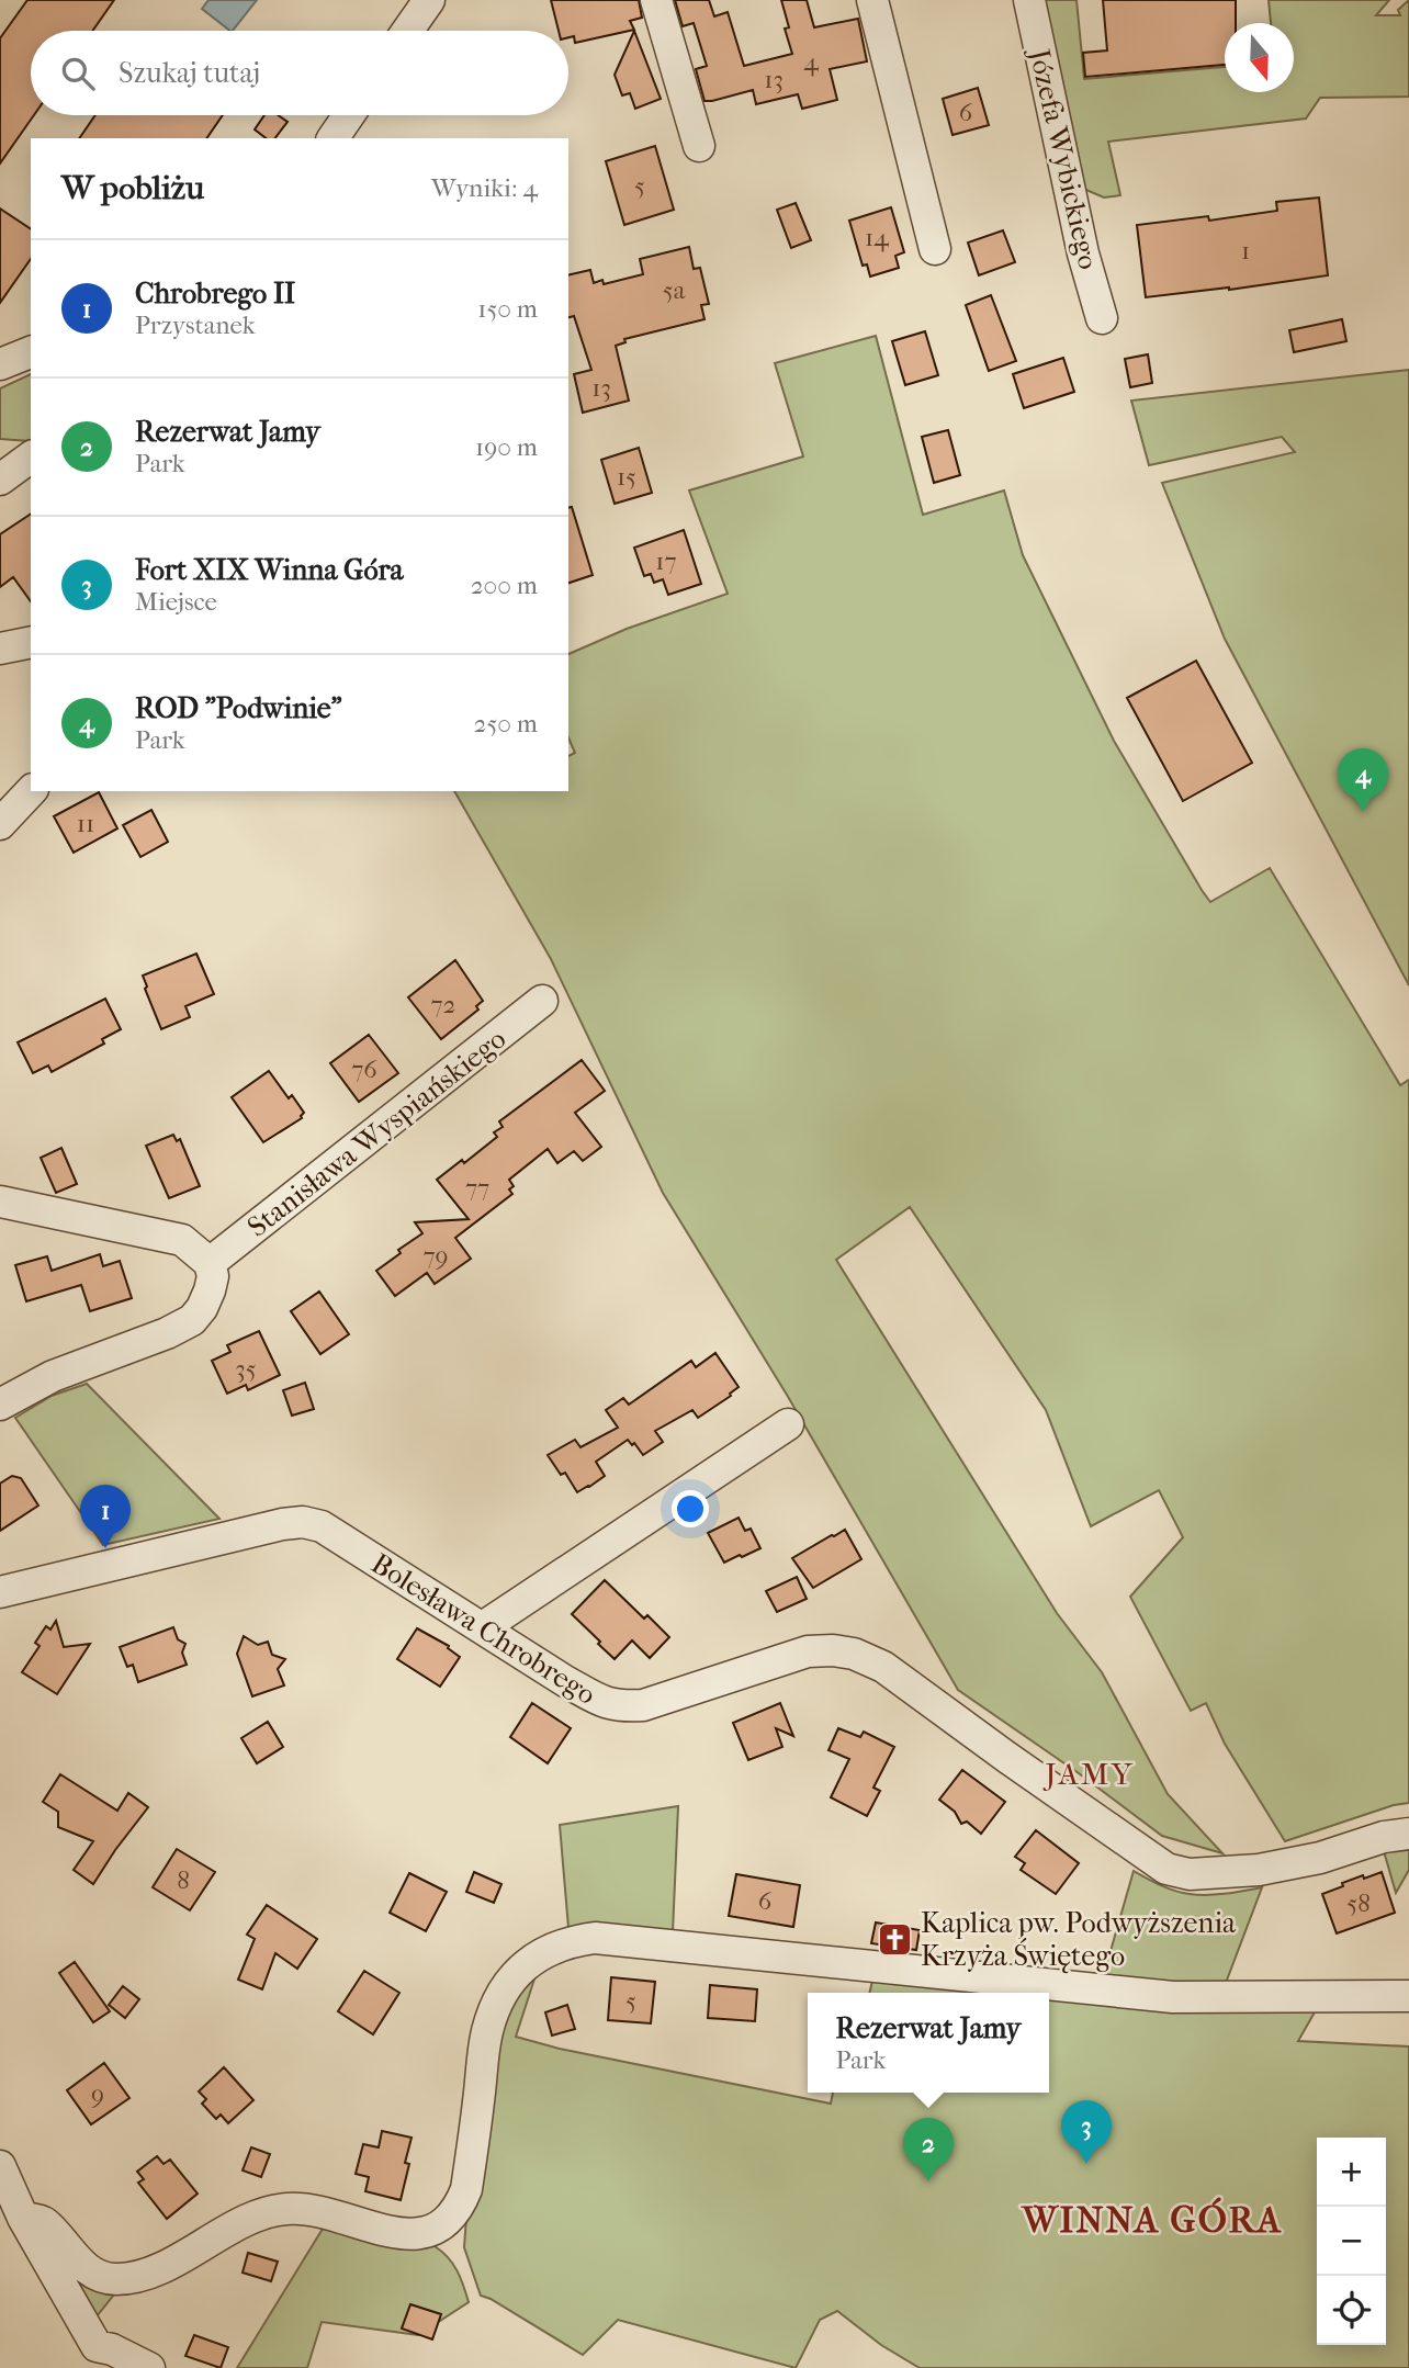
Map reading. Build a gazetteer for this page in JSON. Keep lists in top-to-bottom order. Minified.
{"streets":{"street":["Józefa Wybickiego","Stanisława Wyspiańskiego","Bolesława Chrobrego"]},"districts":["JAMY","WINNA GÓRA"],"places":{"church":["Kaplica pw. Podwyższenia Krzyża Świętego"]},"house_numbers":["4","13","6","5","14","1","5a","13","15","17","11","72","76","77","79","35","8","6","58","5","9"],"north":"bottom","page":{"search":"Szukaj tutaj","heading":["W pobliżu","Wyniki: 4"],"list":[{"mark":"1","name":"Chrobrego II","note":"Przystanek","value":"150 m"},{"mark":"2","name":"Rezerwat Jamy","note":"Park","value":"190 m"},{"mark":"3","name":"Fort XIX Winna Góra","note":"Miejsce","value":"200 m"},{"mark":"4","name":"ROD \"Podwinie\"","note":"Park","value":"250 m"}],"pins":["4","1","3","2"],"popup":["Rezerwat Jamy","Park"],"map_buttons":["+","−"]}}
